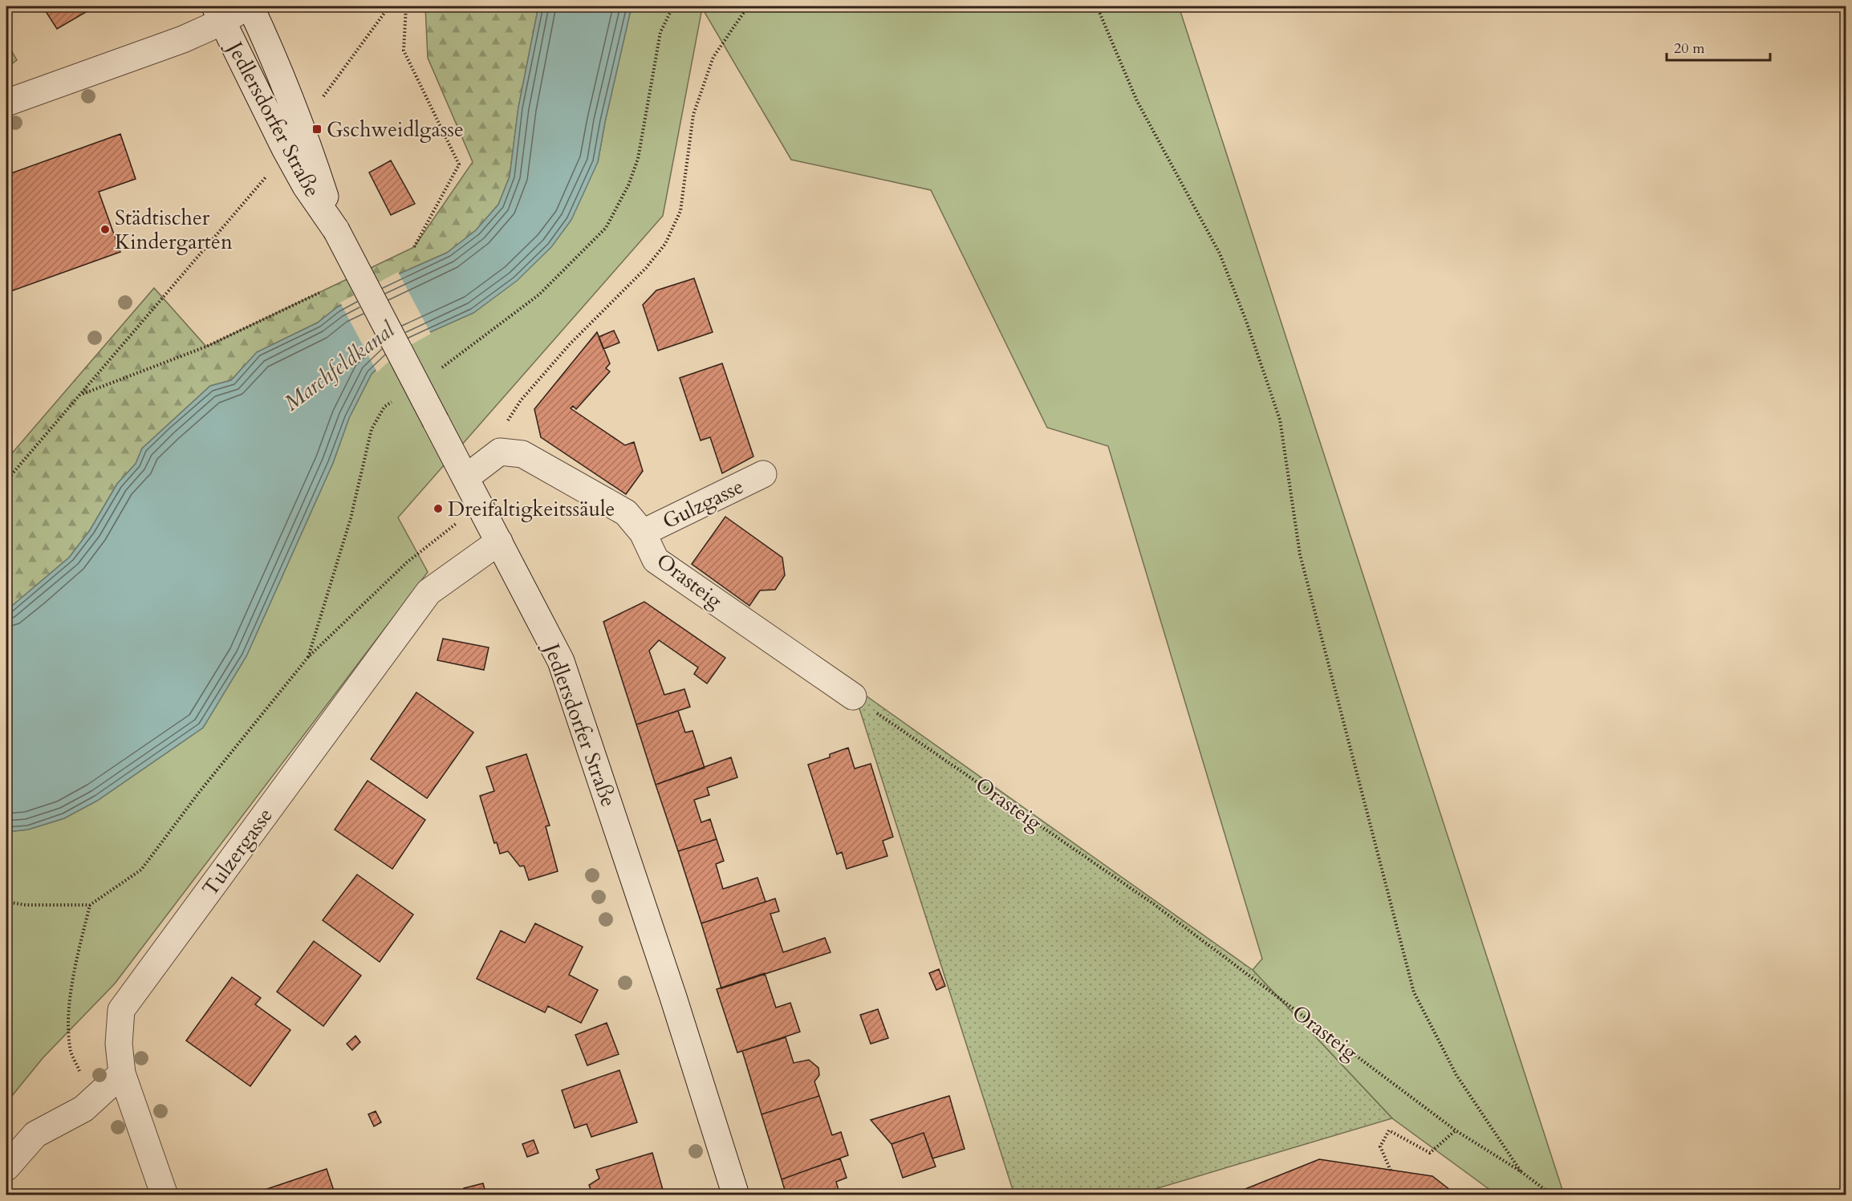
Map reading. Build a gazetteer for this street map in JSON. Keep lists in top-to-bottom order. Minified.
{"streets":{"street":["Jedlersdorfer Straße","Gulzgasse","Orasteig","Tulzergasse"]},"crossings":[["Jedlersdorfer Straße","Tulzergasse"],["Gulzgasse","Orasteig"]],"water":["Marchfeldkanal"],"places":{"transit":["Gschweidlgasse"],"other":["Städtischer Kindergarten","Dreifaltigkeitssäule"]},"scale_bar":"20 m"}
